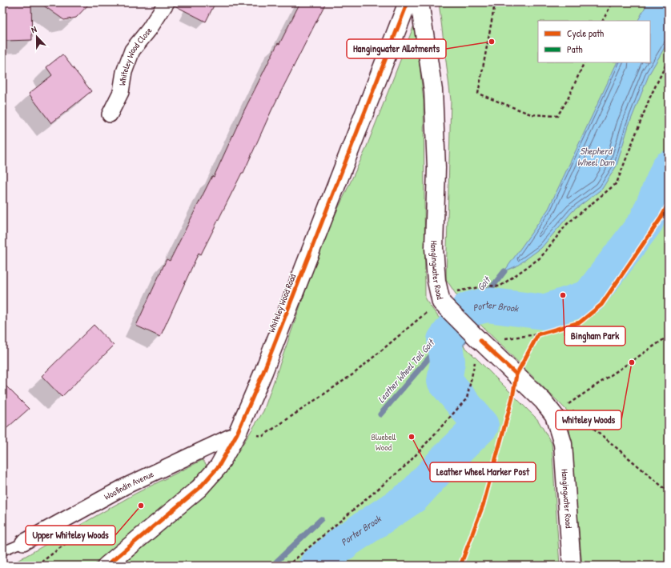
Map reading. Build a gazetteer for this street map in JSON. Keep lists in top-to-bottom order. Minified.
{"streets":{"street":["Whiteley Wood Close","Hangingwater Road","Whiteley Wood Road","Woofindin Avenue"]},"crossings":[["Whiteley Wood Road","Woofindin Avenue"]],"water":["Shepherd Wheel Dam","Goit","Porter Brook","Leather Wheel Tail Goit"],"parks":["Bluebell Wood"],"places":["Hangingwater Allotments","Bingham Park","Whiteley Woods","Leather Wheel Marker Post","Upper Whiteley Woods"],"legend":["Cycle path","Path"],"north":"top"}
